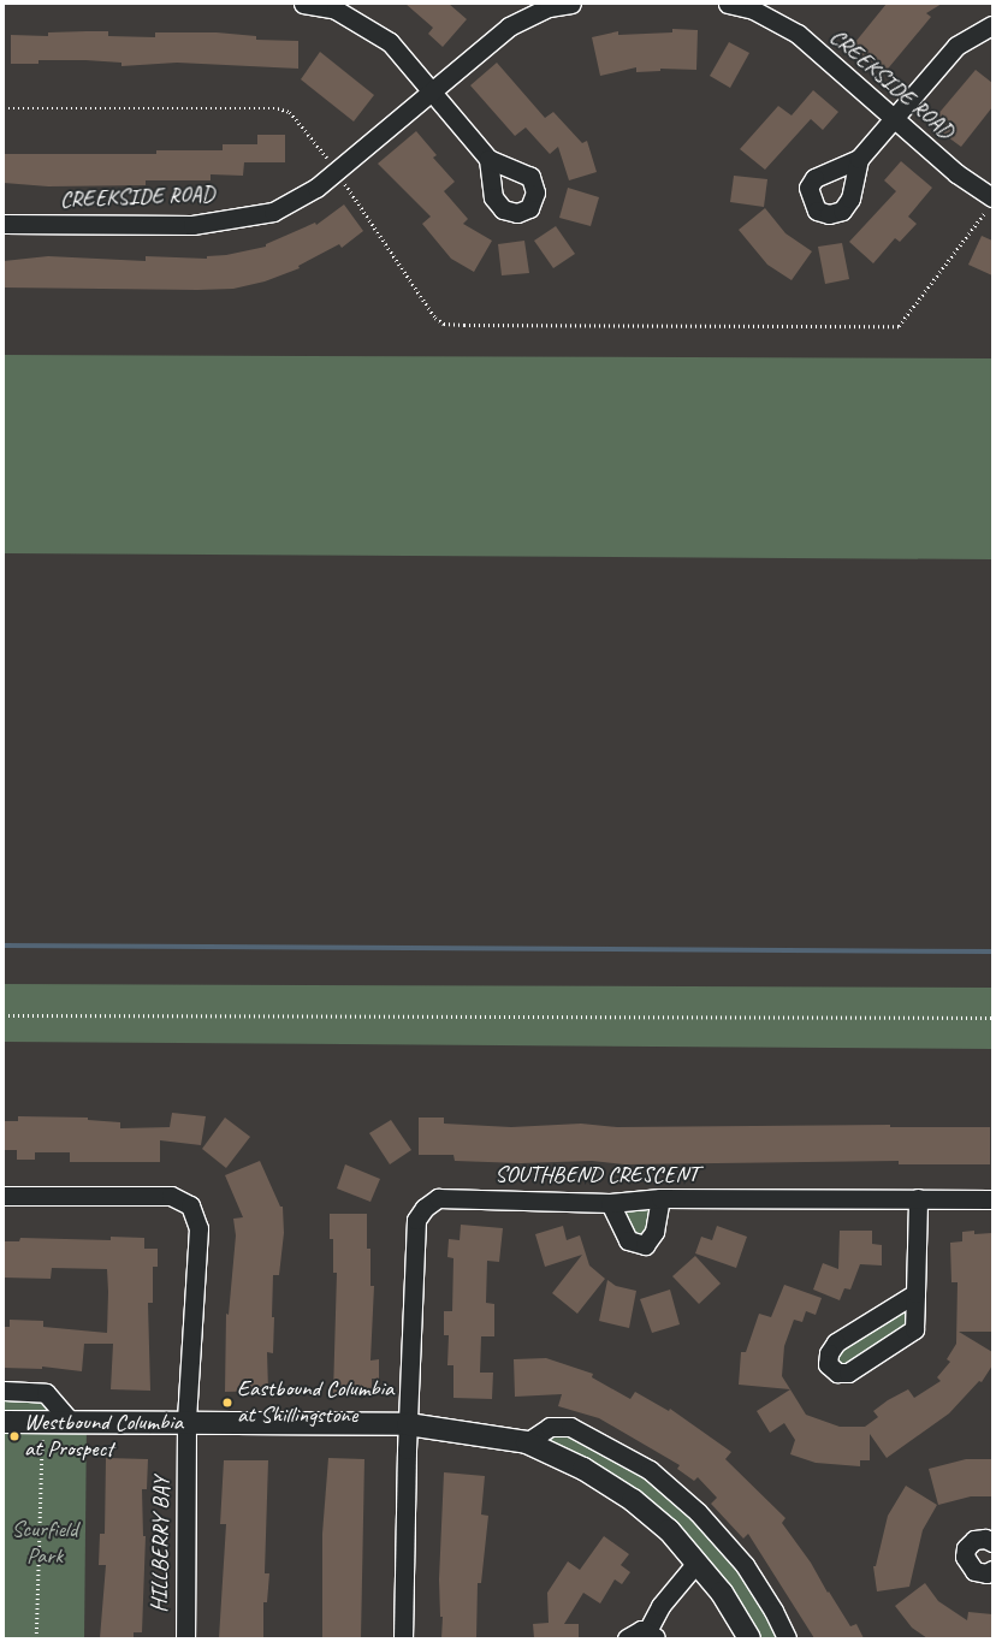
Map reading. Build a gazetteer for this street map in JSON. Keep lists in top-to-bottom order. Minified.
{"streets":{"street":["CREEKSIDE ROAD","SOUTHBEND CRESCENT","HILLBERRY BAY"]},"parks":["Scurfield Park"],"places":["Eastbound Columbia at Shillingstone","Westbound Columbia at Prospect"]}
